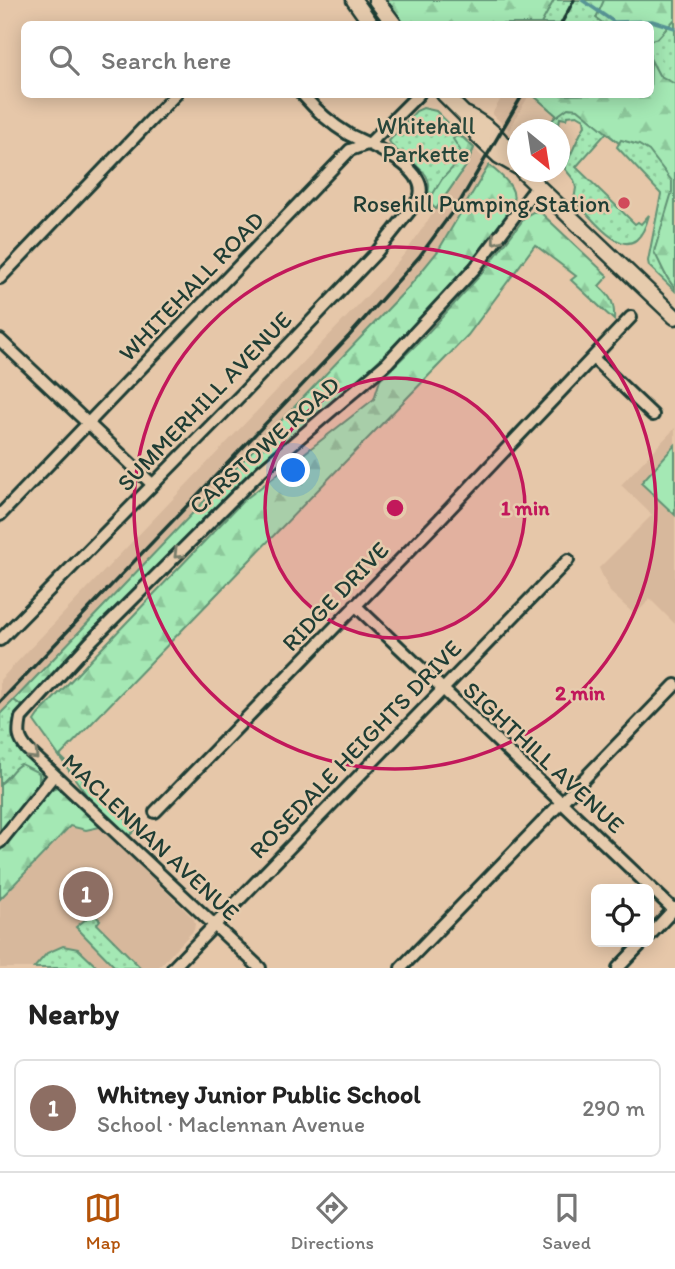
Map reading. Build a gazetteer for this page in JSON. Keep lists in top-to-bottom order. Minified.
{"streets":{"street":["WHITEHALL ROAD","SUMMERHILL AVENUE","CARSTOWE ROAD","RIDGE DRIVE","ROSEDALE HEIGHTS DRIVE","SIGHTHILL AVENUE","MACLENNAN AVENUE"]},"crossings":[["WHITEHALL ROAD","SUMMERHILL AVENUE"],["CARSTOWE ROAD","MACLENNAN AVENUE"],["RIDGE DRIVE","SIGHTHILL AVENUE"],["ROSEDALE HEIGHTS DRIVE","SIGHTHILL AVENUE"],["ROSEDALE HEIGHTS DRIVE","MACLENNAN AVENUE"]],"one_way":["CARSTOWE ROAD"],"parks":["Whitehall Parkette"],"places":["Rosehill Pumping Station"],"north":"bottom right","page":{"search":"Search here","pins":"1","heading":"Nearby","list":[{"mark":"1","name":"Whitney Junior Public School","note":"School · Maclennan Avenue","value":"290 m"}],"nav":["Map","Directions","Saved"]},"rings":["1 min","2 min"]}
